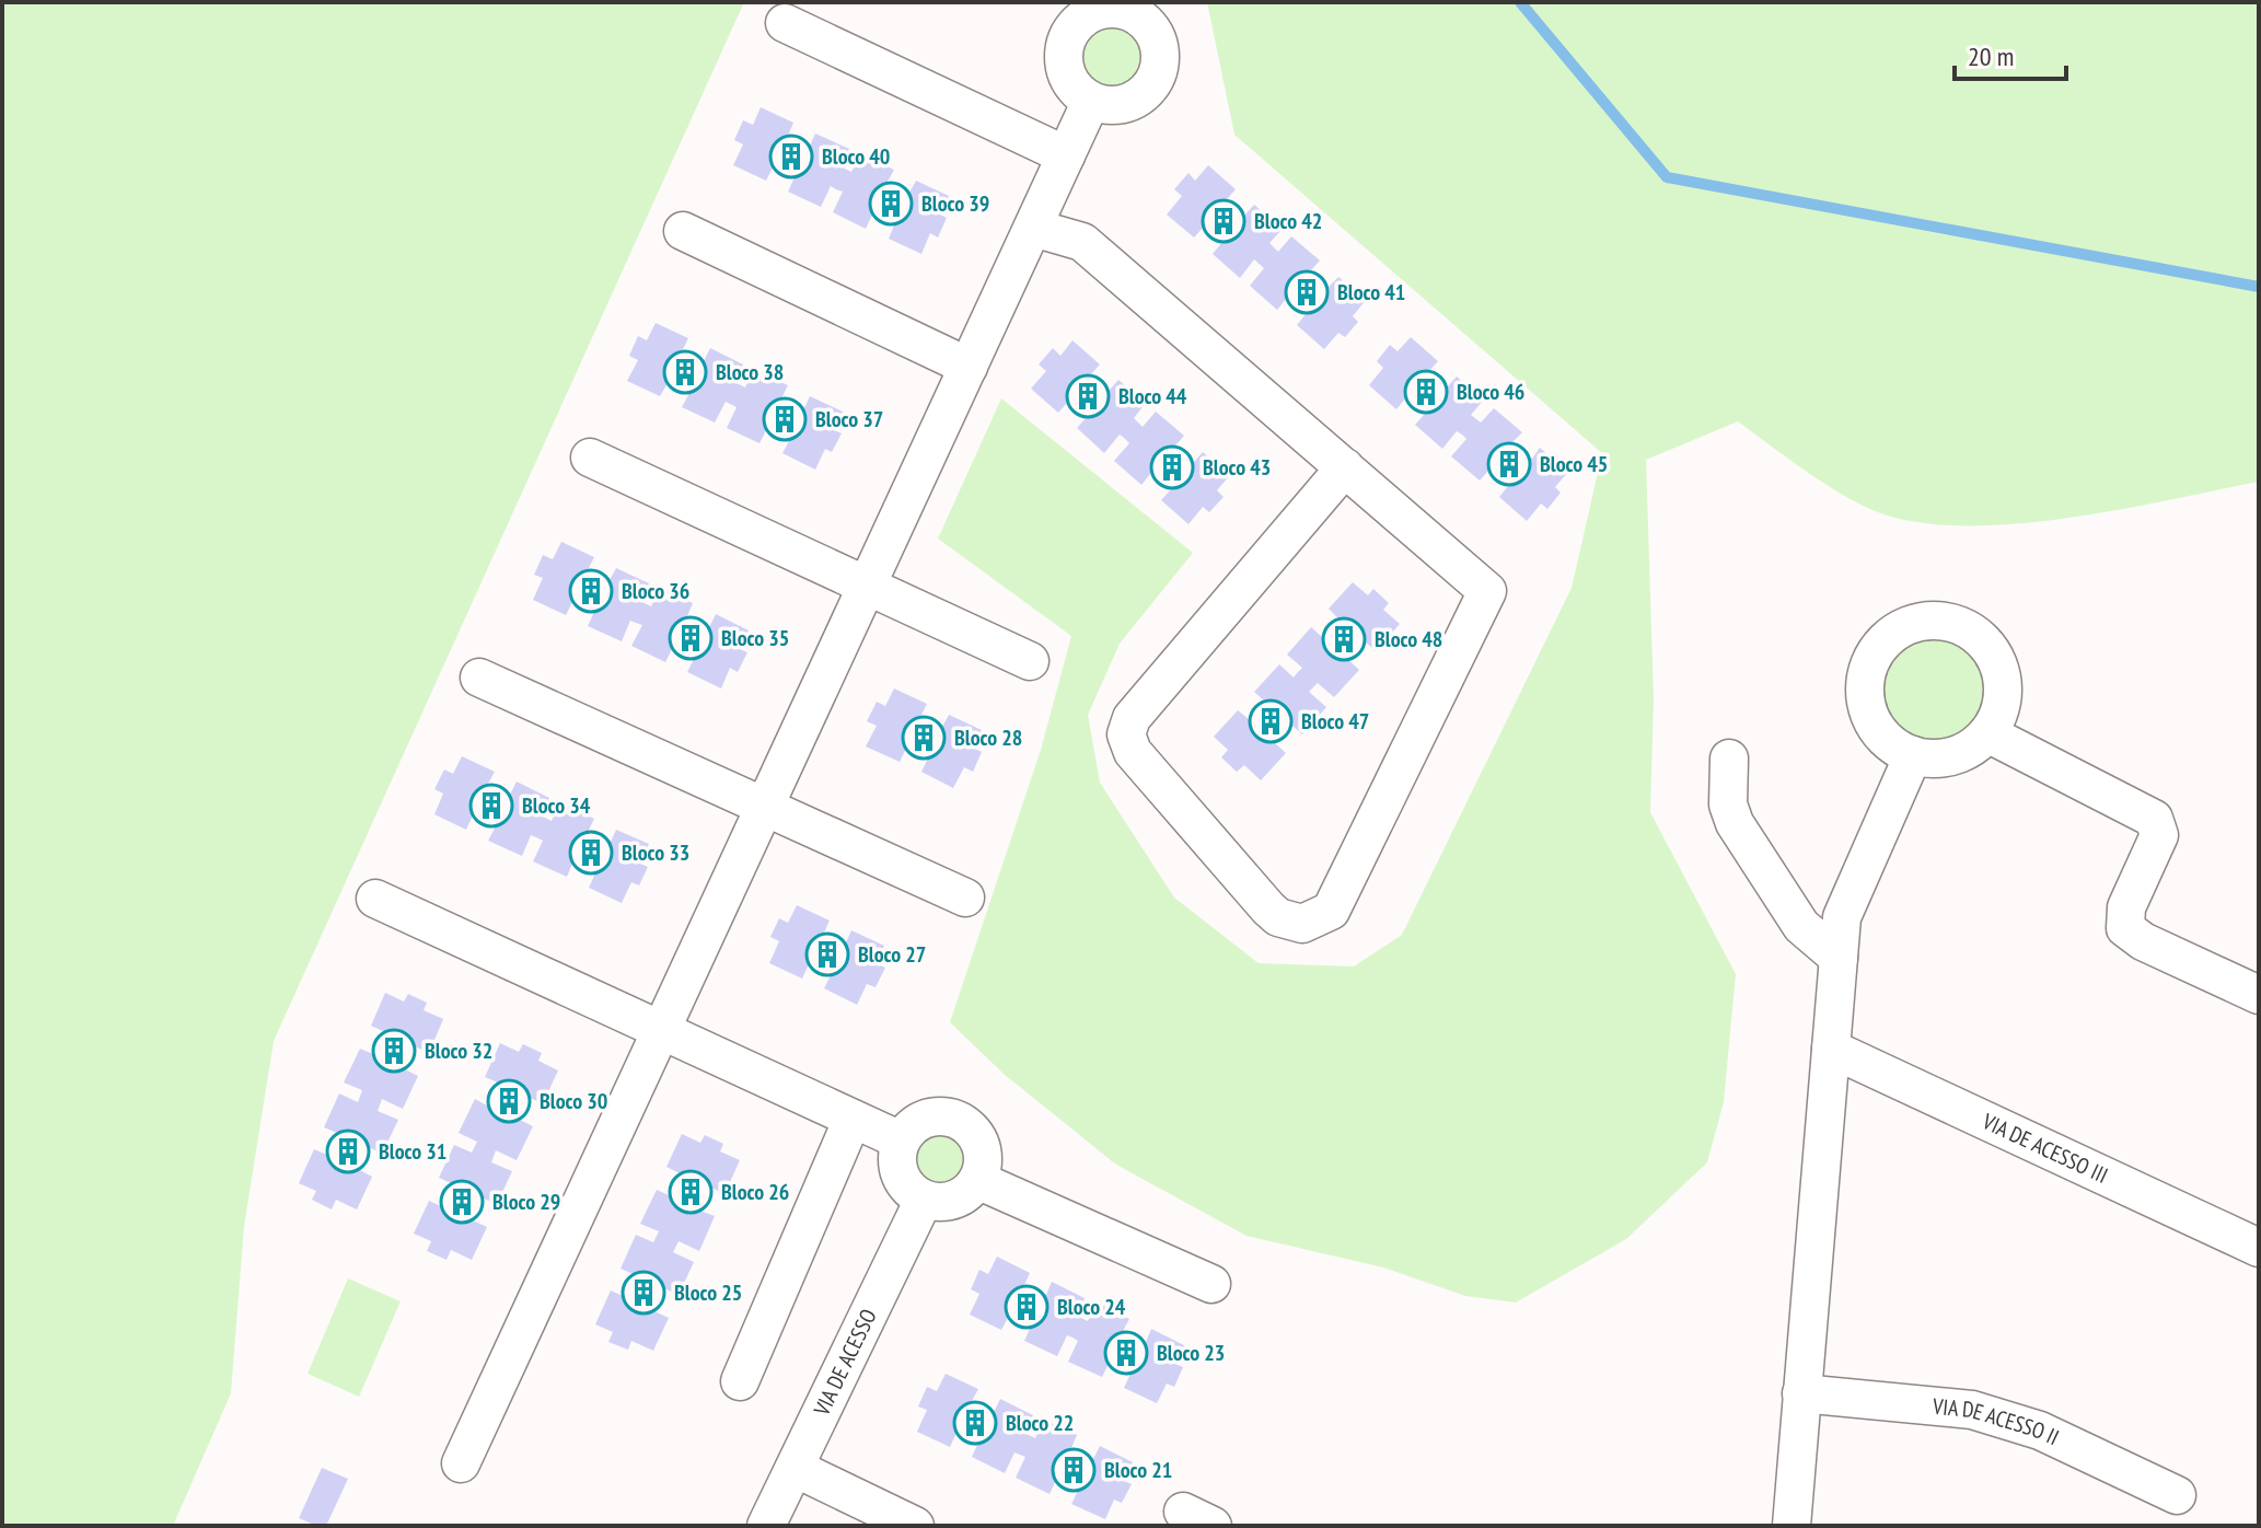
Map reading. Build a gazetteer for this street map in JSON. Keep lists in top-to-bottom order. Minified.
{"streets":{"lane":["VIA DE ACESSO III","VIA DE ACESSO","VIA DE ACESSO II"]},"places":{"building":["Bloco 40","Bloco 39","Bloco 42","Bloco 41","Bloco 38","Bloco 46","Bloco 44","Bloco 37","Bloco 45","Bloco 43","Bloco 36","Bloco 35","Bloco 48","Bloco 47","Bloco 28","Bloco 34","Bloco 33","Bloco 27","Bloco 32","Bloco 30","Bloco 31","Bloco 26","Bloco 29","Bloco 25","Bloco 24","Bloco 23","Bloco 22","Bloco 21"]},"scale_bar":"20 m"}
